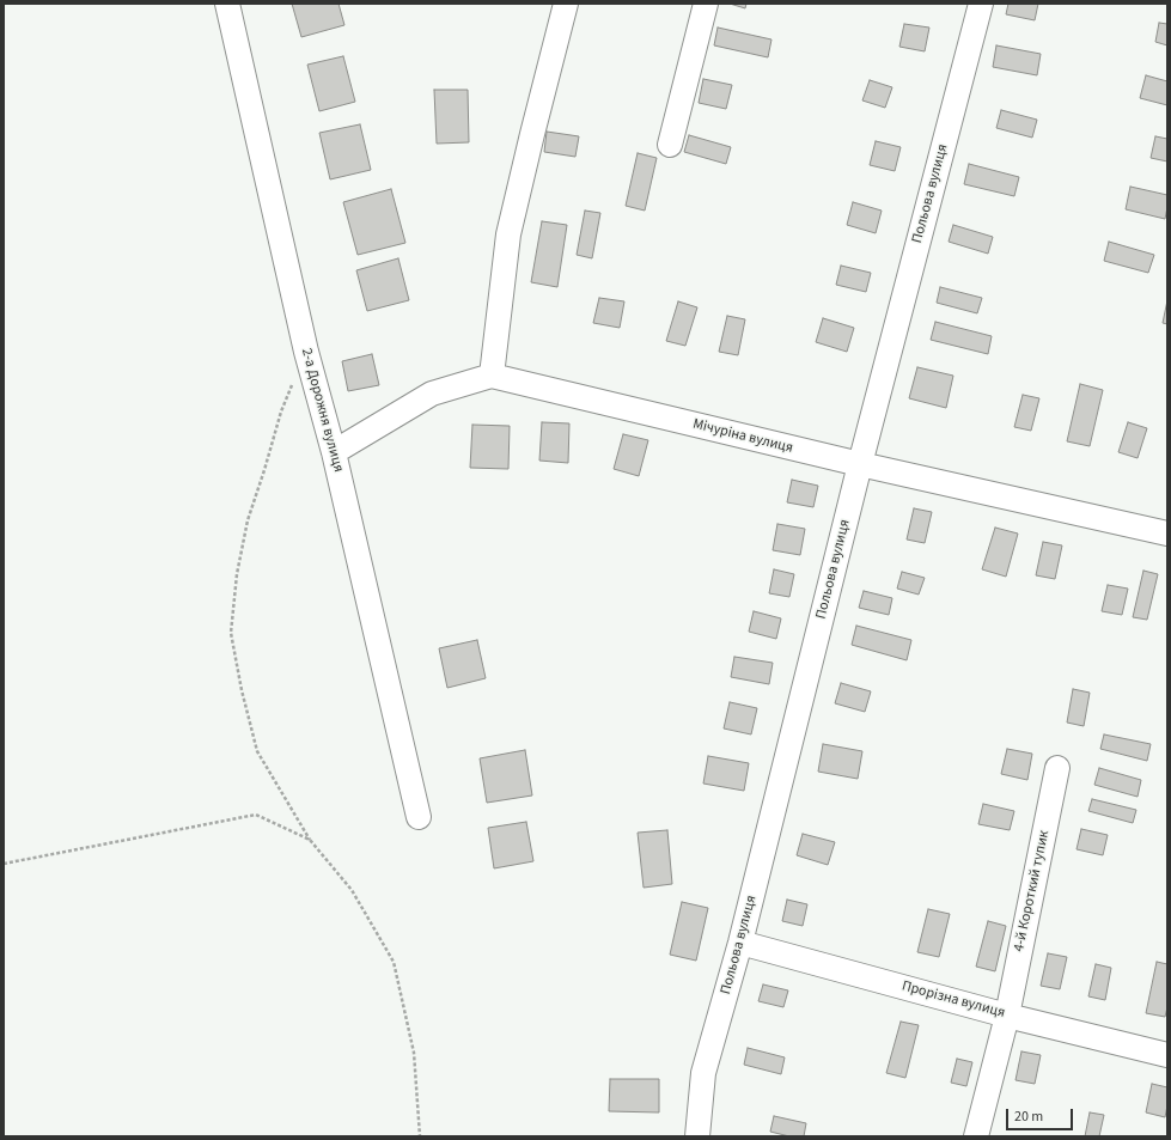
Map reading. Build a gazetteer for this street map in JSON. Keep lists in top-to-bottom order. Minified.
{"streets":{"street":["Польова вулиця","2-а Дорожня вулиця","Мічуріна вулиця","4-й Короткий тупик","Прорізна вулиця"]},"crossings":[["Польова вулиця","Мічуріна вулиця"],["Польова вулиця","Прорізна вулиця"],["4-й Короткий тупик","Прорізна вулиця"]],"scale_bar":"20 m"}
